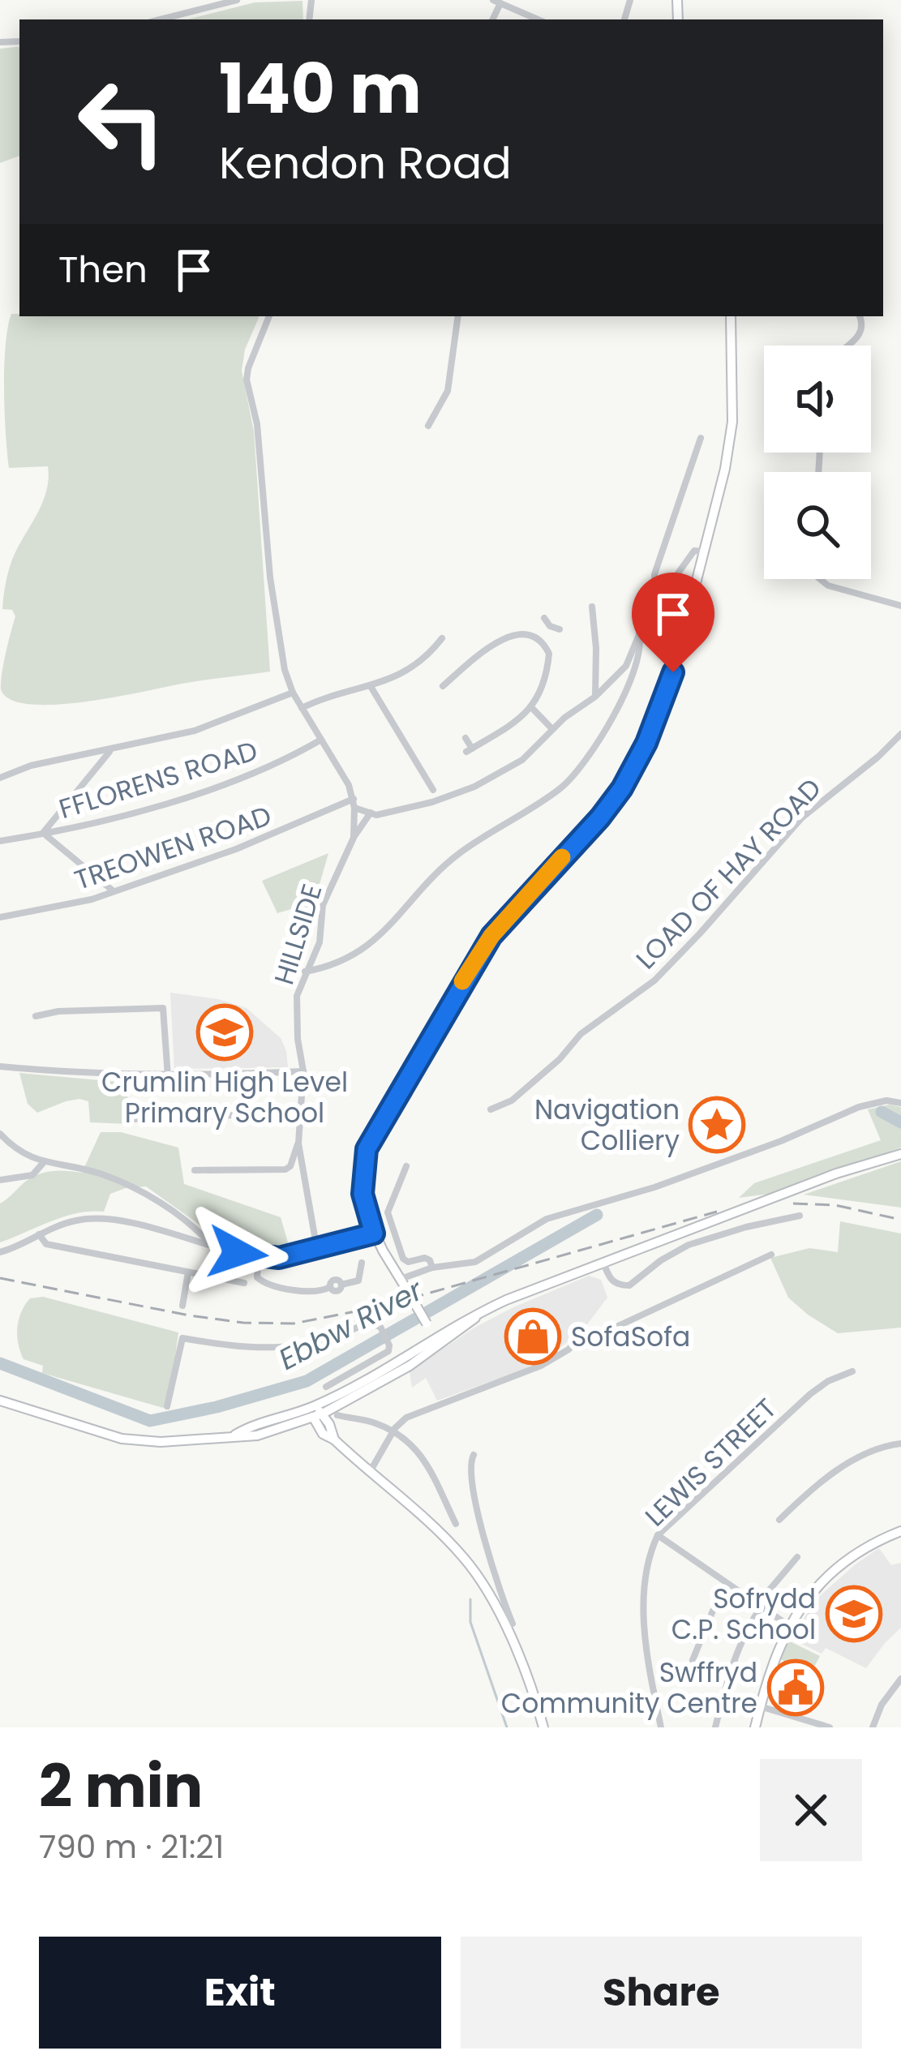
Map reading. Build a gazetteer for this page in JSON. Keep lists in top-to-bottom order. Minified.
{"streets":{"street":["FFLORENS ROAD","TREOWEN ROAD","LOAD OF HAY ROAD","HILLSIDE","LEWIS STREET"]},"crossings":[["TREOWEN ROAD","HILLSIDE"]],"water":["Ebbw River"],"places":{"school or university":["Crumlin High Level Primary School","Sofrydd C.P. School"],"place":["Navigation Colliery"],"shop":["SofaSofa"],"public building":["Swffryd Community Centre"]},"page":{"turn":["140 m","Kendon Road"],"then":"Then","heading":["2 min","790 m · 21:21"],"buttons":["Exit","Share"]}}
